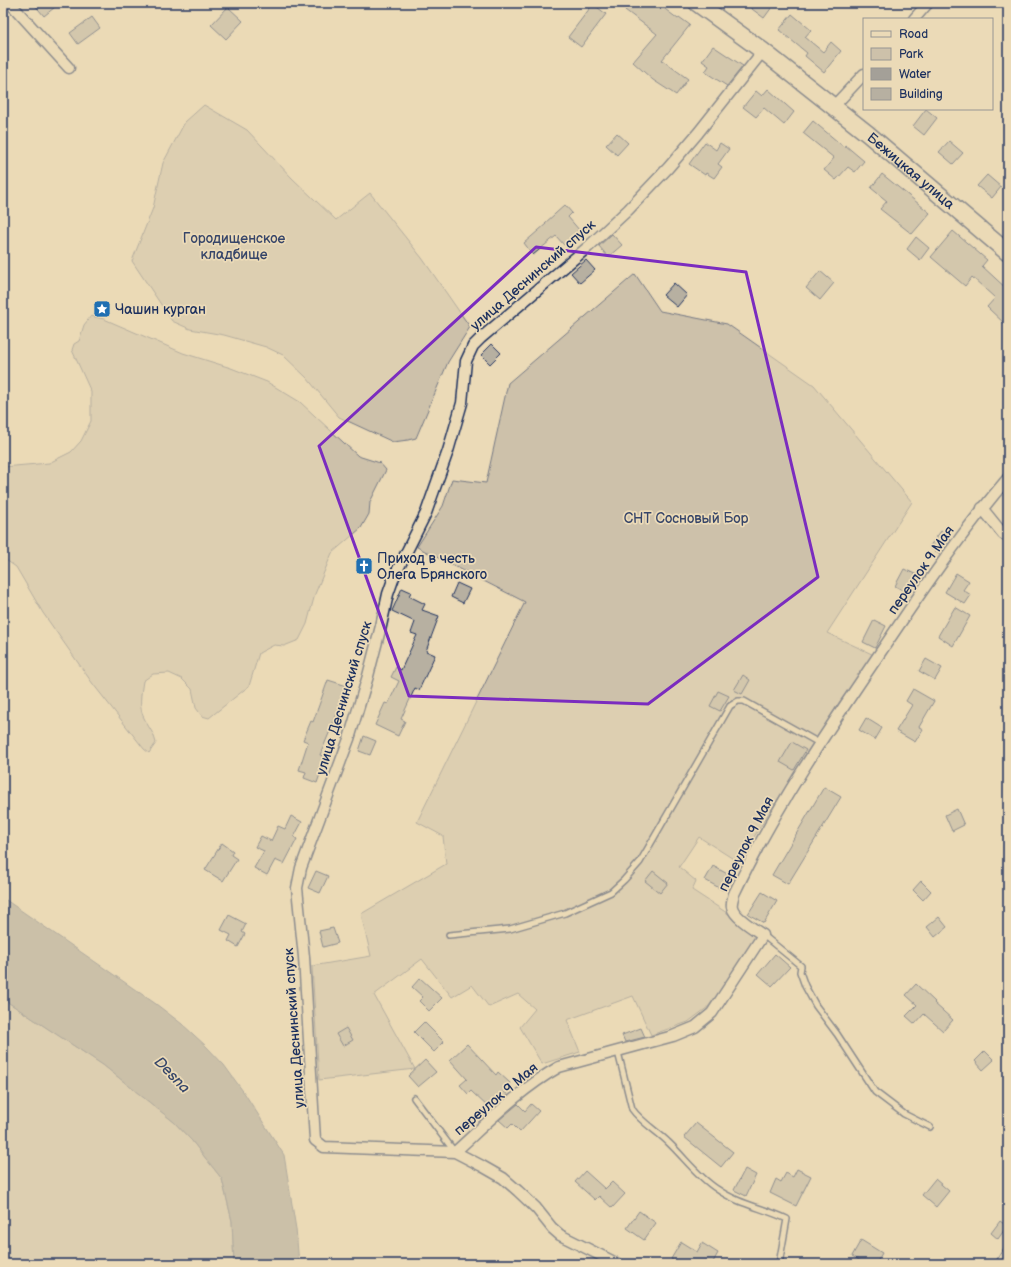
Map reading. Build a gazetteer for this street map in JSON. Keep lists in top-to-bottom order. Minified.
{"streets":{"main road":["Бежицкая улица"],"street":["улица Деснинский спуск","переулок 9 Мая"]},"crossings":[["Бежицкая улица","улица Деснинский спуск"],["улица Деснинский спуск","переулок 9 Мая"]],"water":["Desna"],"parks":["Городищенское кладбище","СНТ Сосновый Бор"],"places":{"place":["Чашин курган"],"church":["Приход в честь Олега Брянского"]},"legend":["Road","Park","Water","Building"]}
